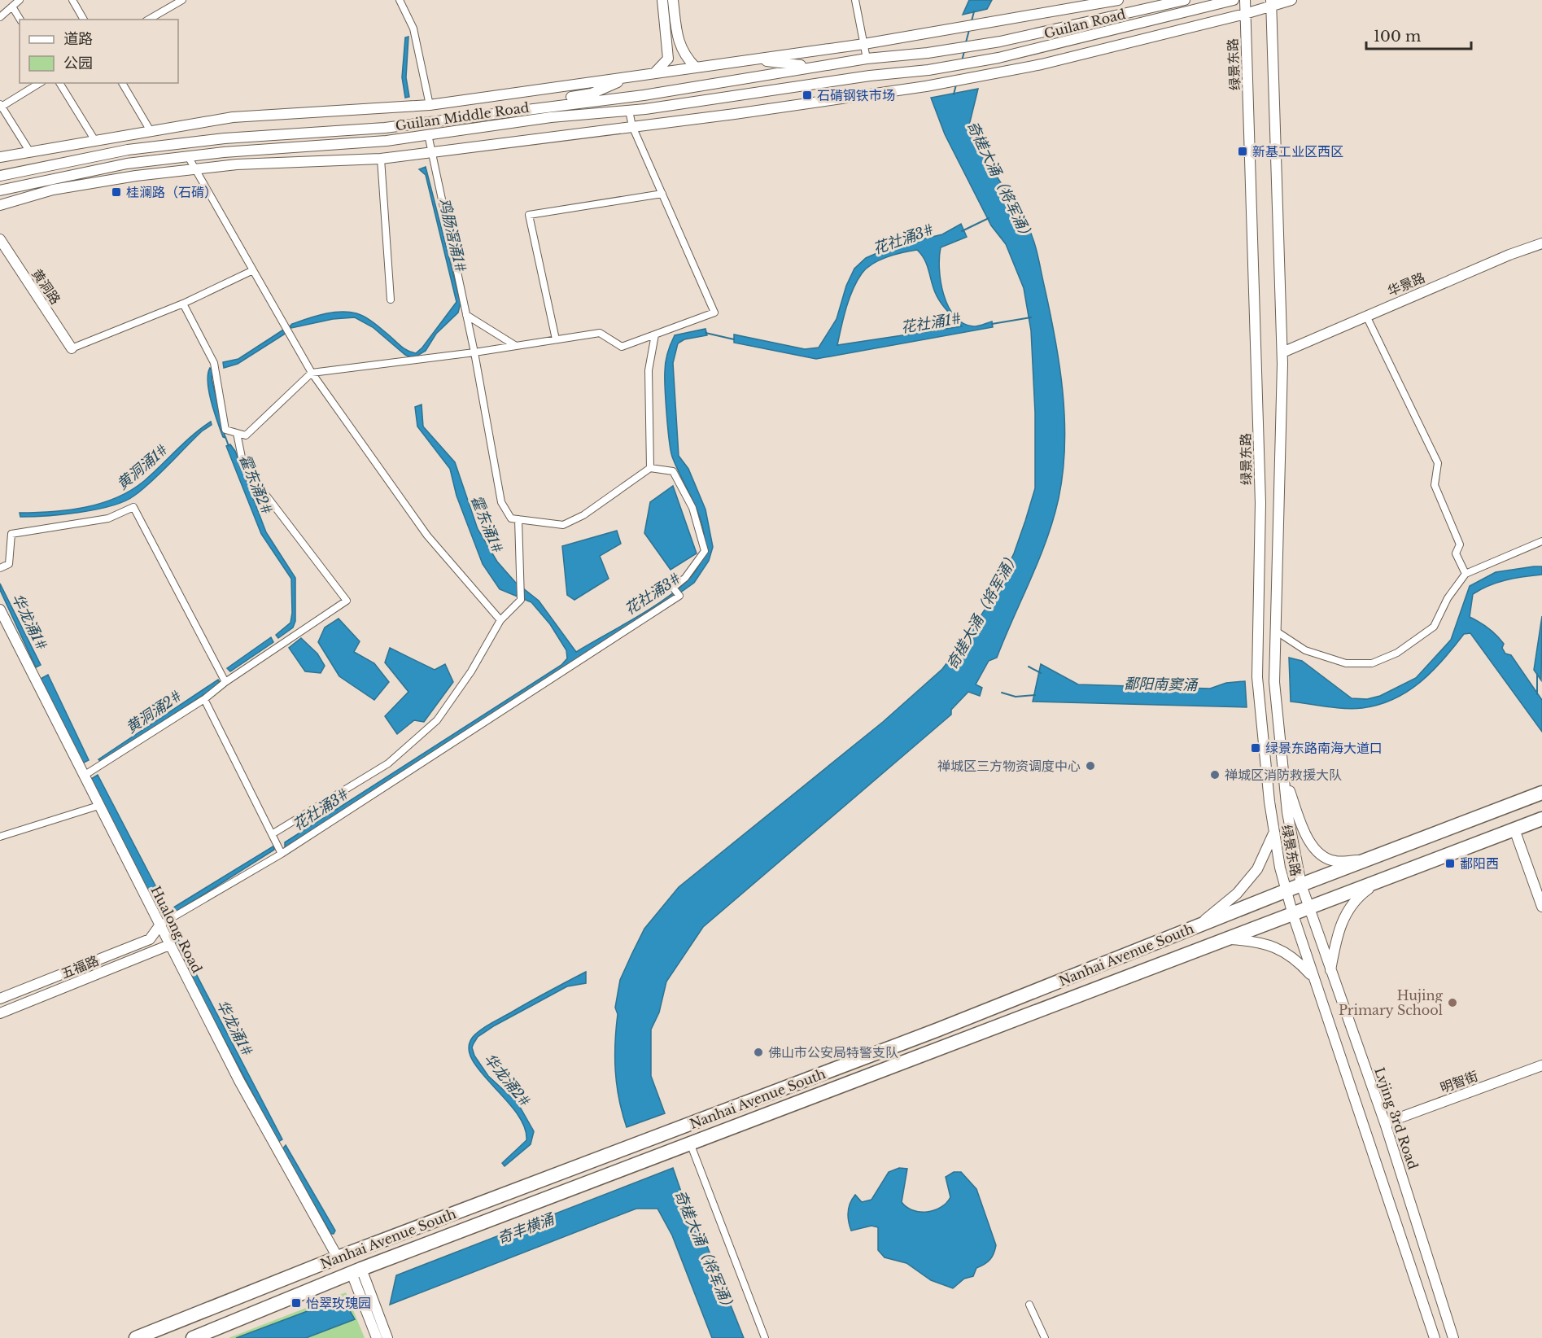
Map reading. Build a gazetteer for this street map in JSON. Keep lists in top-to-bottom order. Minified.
{"streets":{"highway":["Nanhai Avenue South"],"main road":["Guilan Road","绿景东路","Guilan Middle Road","华景路","黄洞路","Hualong Road","五福路","明智街","Lvjing 3rd Road"]},"crossings":[["Guilan Road","Guilan Middle Road"],["绿景东路","华景路"],["绿景东路","Nanhai Avenue South"],["绿景东路","Lvjing 3rd Road"],["Hualong Road","Nanhai Avenue South"],["Hualong Road","五福路"],["Nanhai Avenue South","Lvjing 3rd Road"],["明智街","Lvjing 3rd Road"]],"water":["奇槎大涌（将军涌）","鸡肠滘涌1#","花社涌3#","花社涌1#","黄洞涌1#","霍东涌2#","霍东涌1#","华龙涌1#","鄱阳南窦涌","黄洞涌2#","华龙涌2#","奇丰横涌"],"places":{"transit":["石𬒔钢铁市场","新基工业区西区","桂澜路（石𬒔）","绿景东路南海大道口","鄱阳西","怡翠玫瑰园"],"other":["禅城区三方物资调度中心","禅城区消防救援大队","Hujing Primary School","佛山市公安局特警支队"]},"legend":["道路","公园"],"scale_bar":"100 m"}
